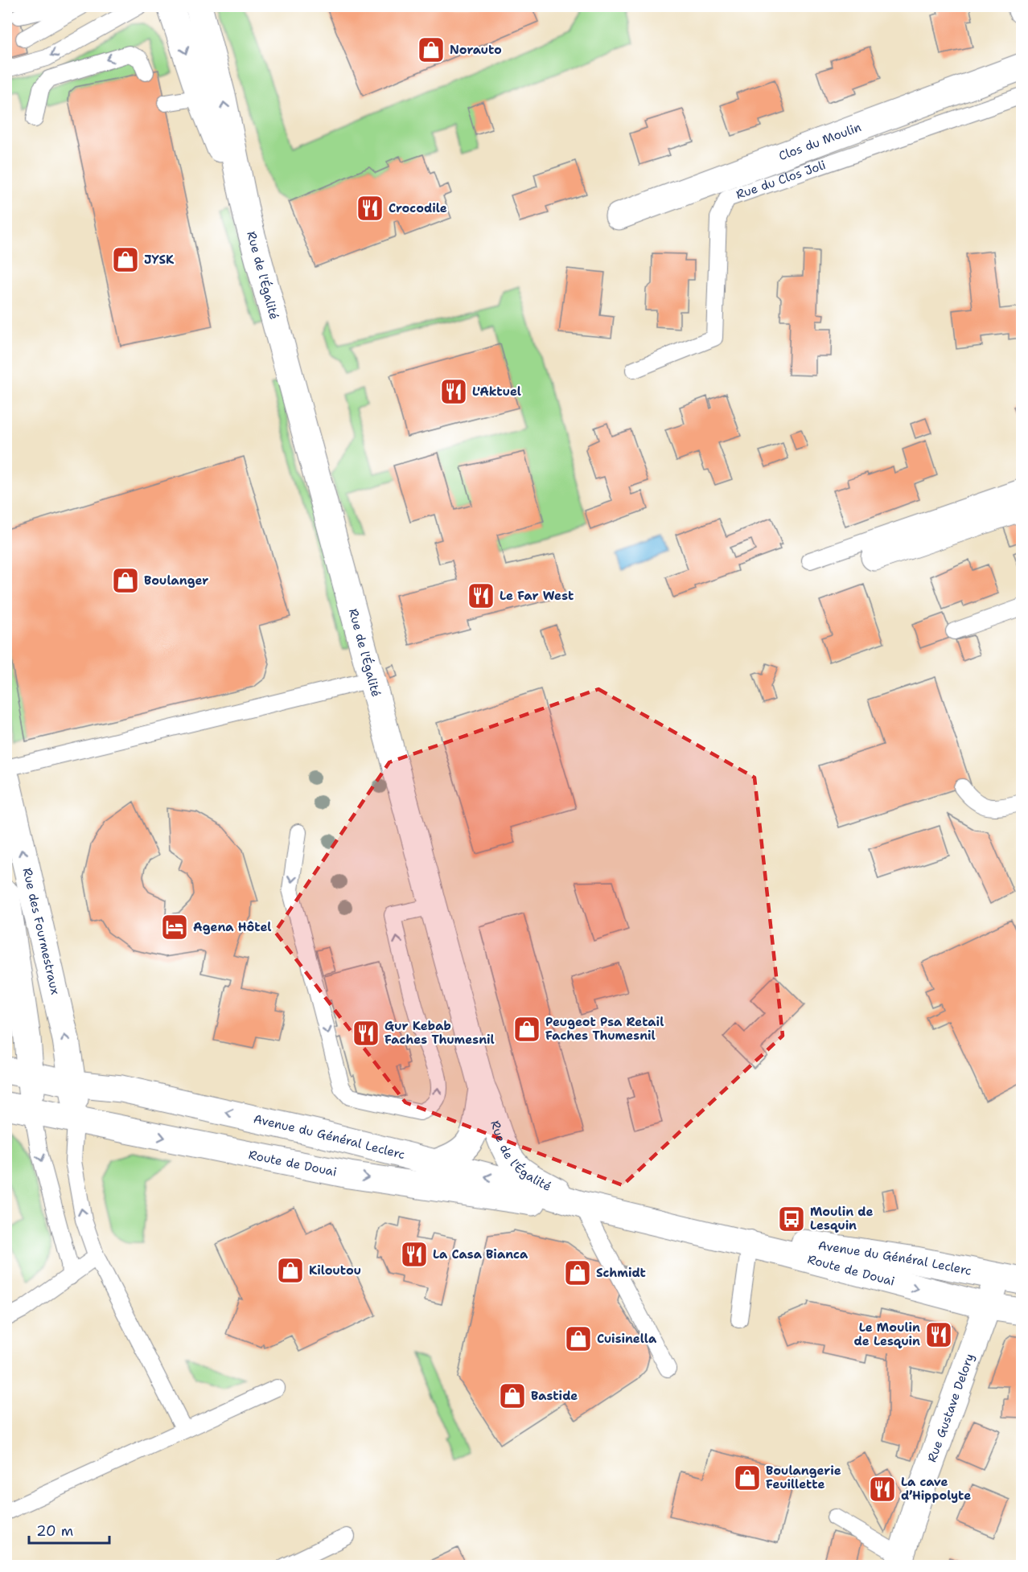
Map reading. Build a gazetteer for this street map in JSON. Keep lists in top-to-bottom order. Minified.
{"streets":{"street":["Clos du Moulin","Rue de l'Égalité","Rue des Fourmestraux","Avenue du Général Leclerc","Route de Douai","Rue Gustave Delory"],"lane":["Rue du Clos Joli"]},"crossings":[["Rue de l'Égalité","Avenue du Général Leclerc"],["Rue de l'Égalité","Route de Douai"],["Rue des Fourmestraux","Avenue du Général Leclerc"],["Avenue du Général Leclerc","Route de Douai"],["Avenue du Général Leclerc","Rue Gustave Delory"],["Route de Douai","Rue Gustave Delory"]],"one_way":["Avenue du Général Leclerc","Route de Douai"],"places":{"shop":["Norauto","JYSK","Boulanger","Peugeot Psa Retail Faches Thumesnil","Kiloutou","Schmidt","Cuisinella","Bastide","Boulangerie Feuillette"],"restaurant":["Crocodile","L'Aktuel","Le Far West","Gur Kebab Faches Thumesnil","La Casa Bianca","Le Moulin de Lesquin","La cave d’Hippolyte"],"hotel":["Agena Hôtel"],"bus stop":["Moulin de Lesquin"]},"scale_bar":"20 m"}
